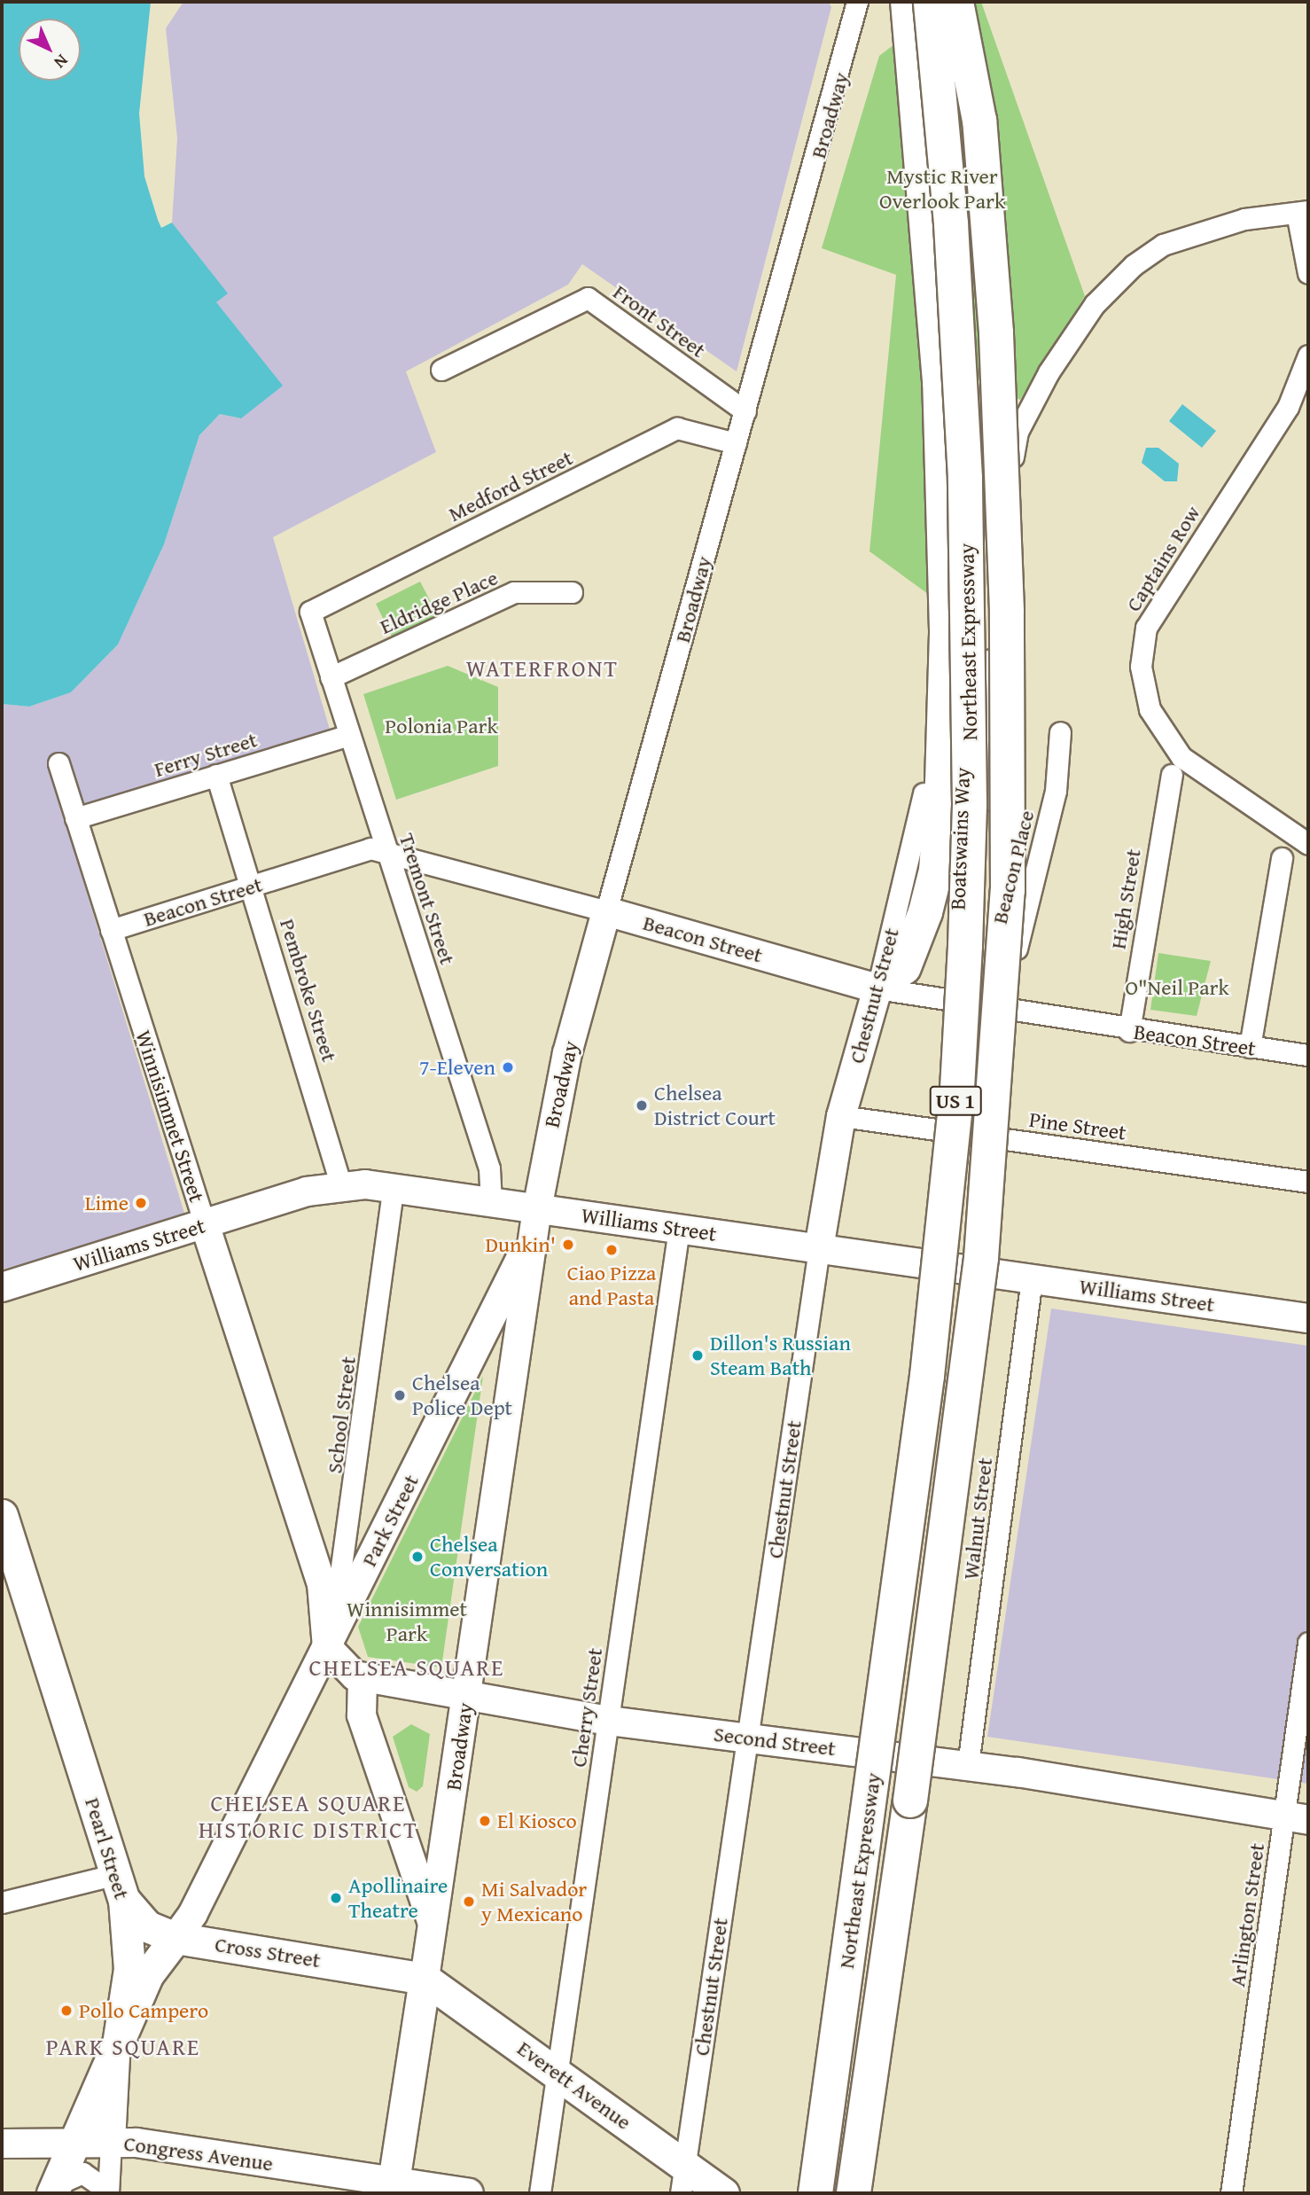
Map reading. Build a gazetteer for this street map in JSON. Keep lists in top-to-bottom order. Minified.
{"streets":{"highway":["Northeast Expressway","US 1"],"main road":["Broadway","Beacon Street","Chestnut Street","Winnisimmet Street","Williams Street","Park Street","Second Street","Pearl Street","Cross Street","Everett Avenue","Congress Avenue"],"street":["Front Street","Medford Street","Captains Row","Eldridge Place","Ferry Street","Boatswains Way","Beacon Place","Tremont Street","High Street","Pembroke Street","Pine Street","School Street","Walnut Street","Cherry Street","Arlington Street"]},"crossings":[["Broadway","Front Street"],["Broadway","Medford Street"],["Broadway","Beacon Street"],["Broadway","Williams Street"],["Broadway","Park Street"],["Broadway","Second Street"],["Broadway","Cross Street"],["Broadway","Everett Avenue"],["Broadway","Congress Avenue"],["Medford Street","Tremont Street"],["Eldridge Place","Tremont Street"],["Ferry Street","Tremont Street"],["Ferry Street","Pembroke Street"],["Ferry Street","Winnisimmet Street"],["Boatswains Way","Beacon Street"],["Beacon Place","Beacon Street"],["Tremont Street","Beacon Street"],["Tremont Street","Williams Street"],["High Street","Beacon Street"],["Beacon Street","Pembroke Street"],["Beacon Street","Chestnut Street"],["Beacon Street","Winnisimmet Street"],["Pembroke Street","Williams Street"],["Chestnut Street","Pine Street"],["Chestnut Street","Williams Street"],["Chestnut Street","Second Street"],["Chestnut Street","Everett Avenue"],["Winnisimmet Street","Williams Street"],["Winnisimmet Street","School Street"],["Winnisimmet Street","Park Street"],["Williams Street","School Street"],["Williams Street","Walnut Street"],["Williams Street","Park Street"],["Williams Street","Cherry Street"],["School Street","Park Street"],["Walnut Street","Second Street"],["Park Street","Pearl Street"],["Park Street","Cross Street"],["Park Street","Congress Avenue"],["Cherry Street","Second Street"],["Cherry Street","Everett Avenue"],["Second Street","Arlington Street"],["Pearl Street","Cross Street"],["Pearl Street","Congress Avenue"],["Cross Street","Everett Avenue"]],"districts":["WATERFRONT","CHELSEA SQUARE","CHELSEA SQUARE HISTORIC DISTRICT","PARK SQUARE"],"parks":["Mystic River Overlook Park","Polonia Park","O\"Neil Park","Winnisimmet Park"],"places":["7-Eleven","Chelsea District Court","Lime","Dunkin'","Ciao Pizza and Pasta","Dillon's Russian Steam Bath","Chelsea Police Dept","Chelsea Conversation","El Kiosco","Apollinaire Theatre","Mi Salvador y Mexicano","Pollo Campero"],"north":"bottom right"}
